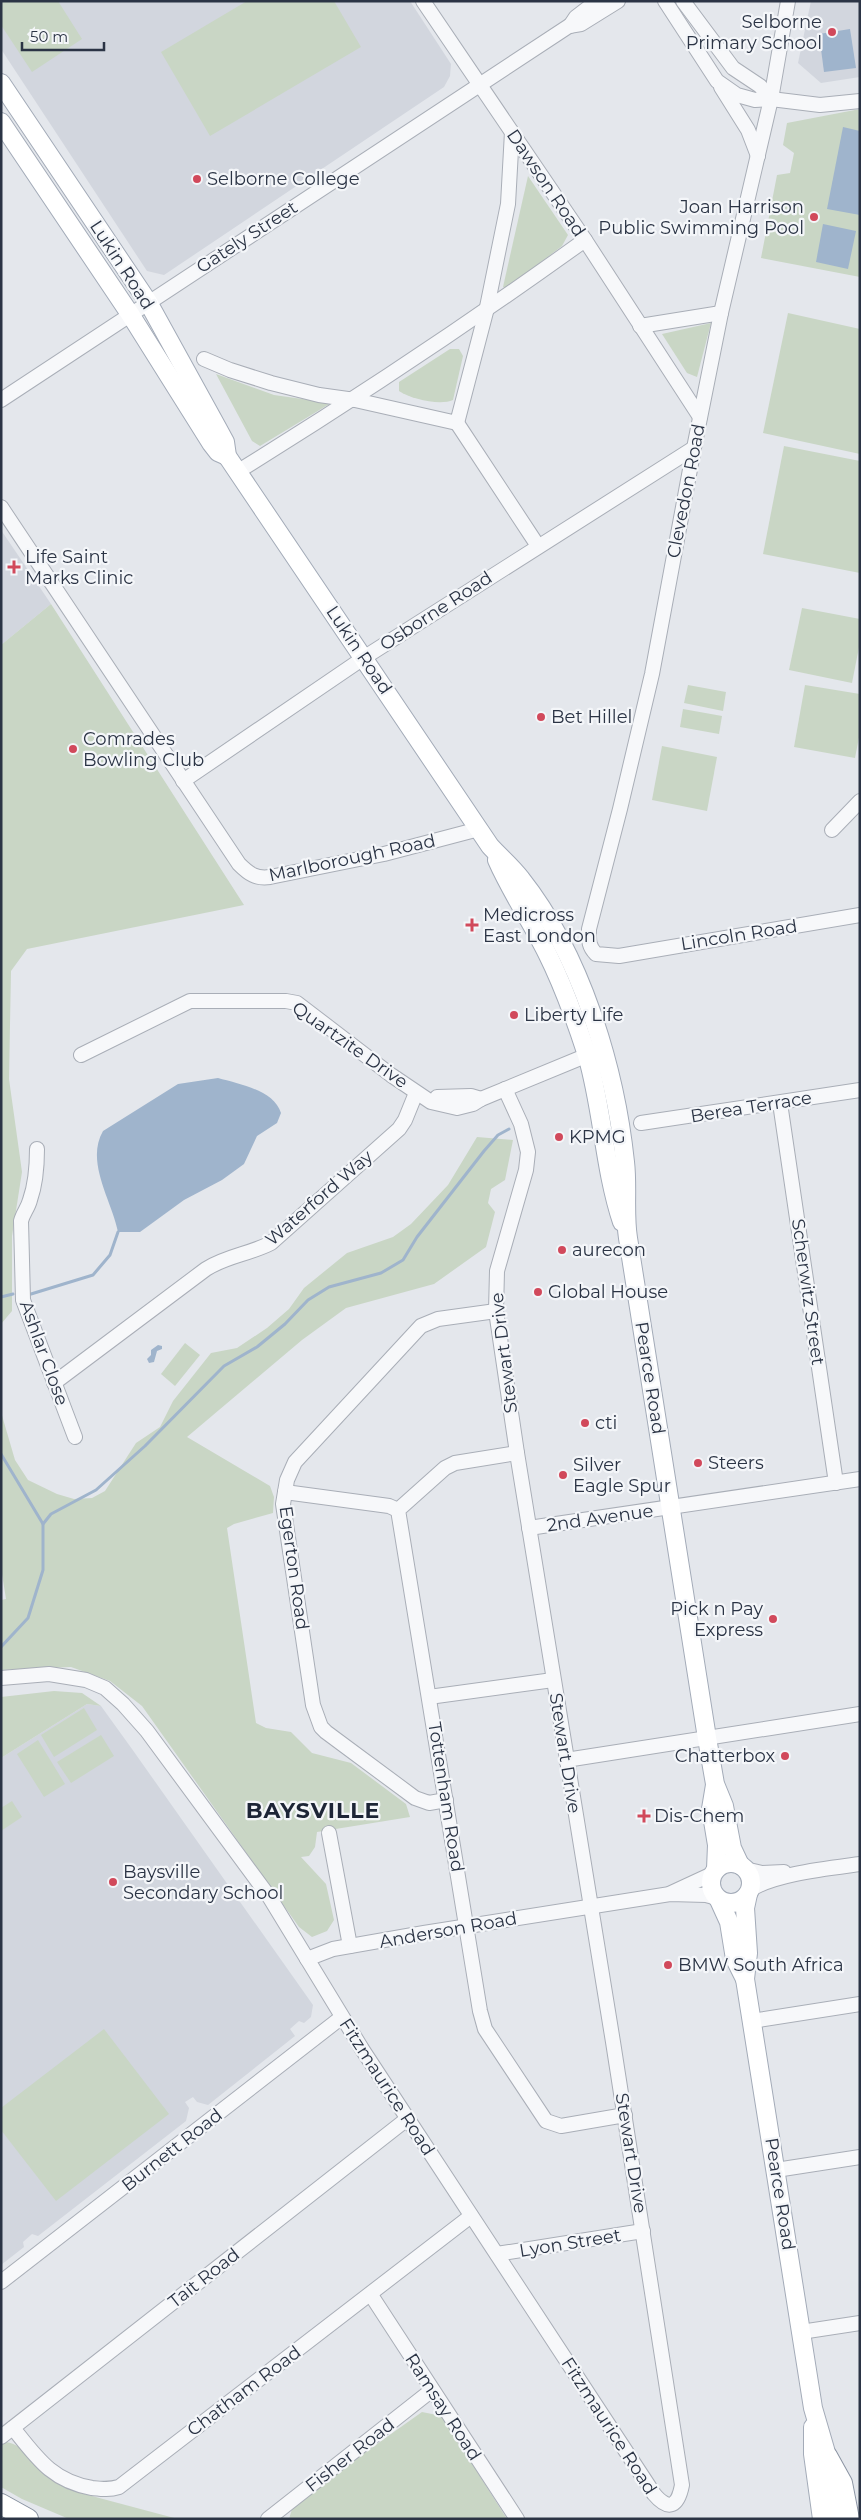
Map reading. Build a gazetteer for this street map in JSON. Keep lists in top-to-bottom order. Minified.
{"streets":{"main road":["Lukin Road","Pearce Road"],"street":["Dawson Road","Gately Street","Clevedon Road","Osborne Road","Marlborough Road","Lincoln Road","Quartzite Drive","Berea Terrace","Waterford Way","Scherwitz Street","Ashlar Close","Stewart Drive","2nd Avenue","Egerton Road","Tottenham Road","Anderson Road","Fitzmaurice Road","Burnett Road","Lyon Street","Tait Road","Chatham Road","Ramsay Road","Fisher Road"]},"crossings":[["Dawson Road","Gately Street"],["Dawson Road","Clevedon Road"],["Gately Street","Lukin Road"],["Lukin Road","Osborne Road"],["Lukin Road","Marlborough Road"],["Lukin Road","Pearce Road"],["Clevedon Road","Osborne Road"],["Clevedon Road","Lincoln Road"],["Osborne Road","Marlborough Road"],["Quartzite Drive","Waterford Way"],["Quartzite Drive","Stewart Drive"],["Quartzite Drive","Pearce Road"],["Berea Terrace","Scherwitz Street"],["Waterford Way","Ashlar Close"],["Scherwitz Street","2nd Avenue"],["Stewart Drive","2nd Avenue"],["Stewart Drive","Egerton Road"],["Stewart Drive","Tottenham Road"],["Stewart Drive","Anderson Road"],["Stewart Drive","Fitzmaurice Road"],["Stewart Drive","Lyon Street"],["Pearce Road","2nd Avenue"],["Egerton Road","Tottenham Road"],["Tottenham Road","Anderson Road"],["Anderson Road","Fitzmaurice Road"],["Fitzmaurice Road","Burnett Road"],["Fitzmaurice Road","Lyon Street"],["Fitzmaurice Road","Tait Road"],["Fitzmaurice Road","Chatham Road"],["Tait Road","Chatham Road"],["Chatham Road","Ramsay Road"],["Ramsay Road","Fisher Road"]],"districts":["BAYSVILLE"],"places":{"other":["Selborne Primary School","Selborne College","Joan Harrison Public Swimming Pool","Bet Hillel","Comrades Bowling Club","Liberty Life","KPMG","aurecon","Global House","cti","Steers","Silver Eagle Spur","Pick n Pay Express","Chatterbox","Baysville Secondary School","BMW South Africa"],"health":["Life Saint Marks Clinic","Medicross East London","Dis-Chem"]},"scale_bar":"50 m"}
